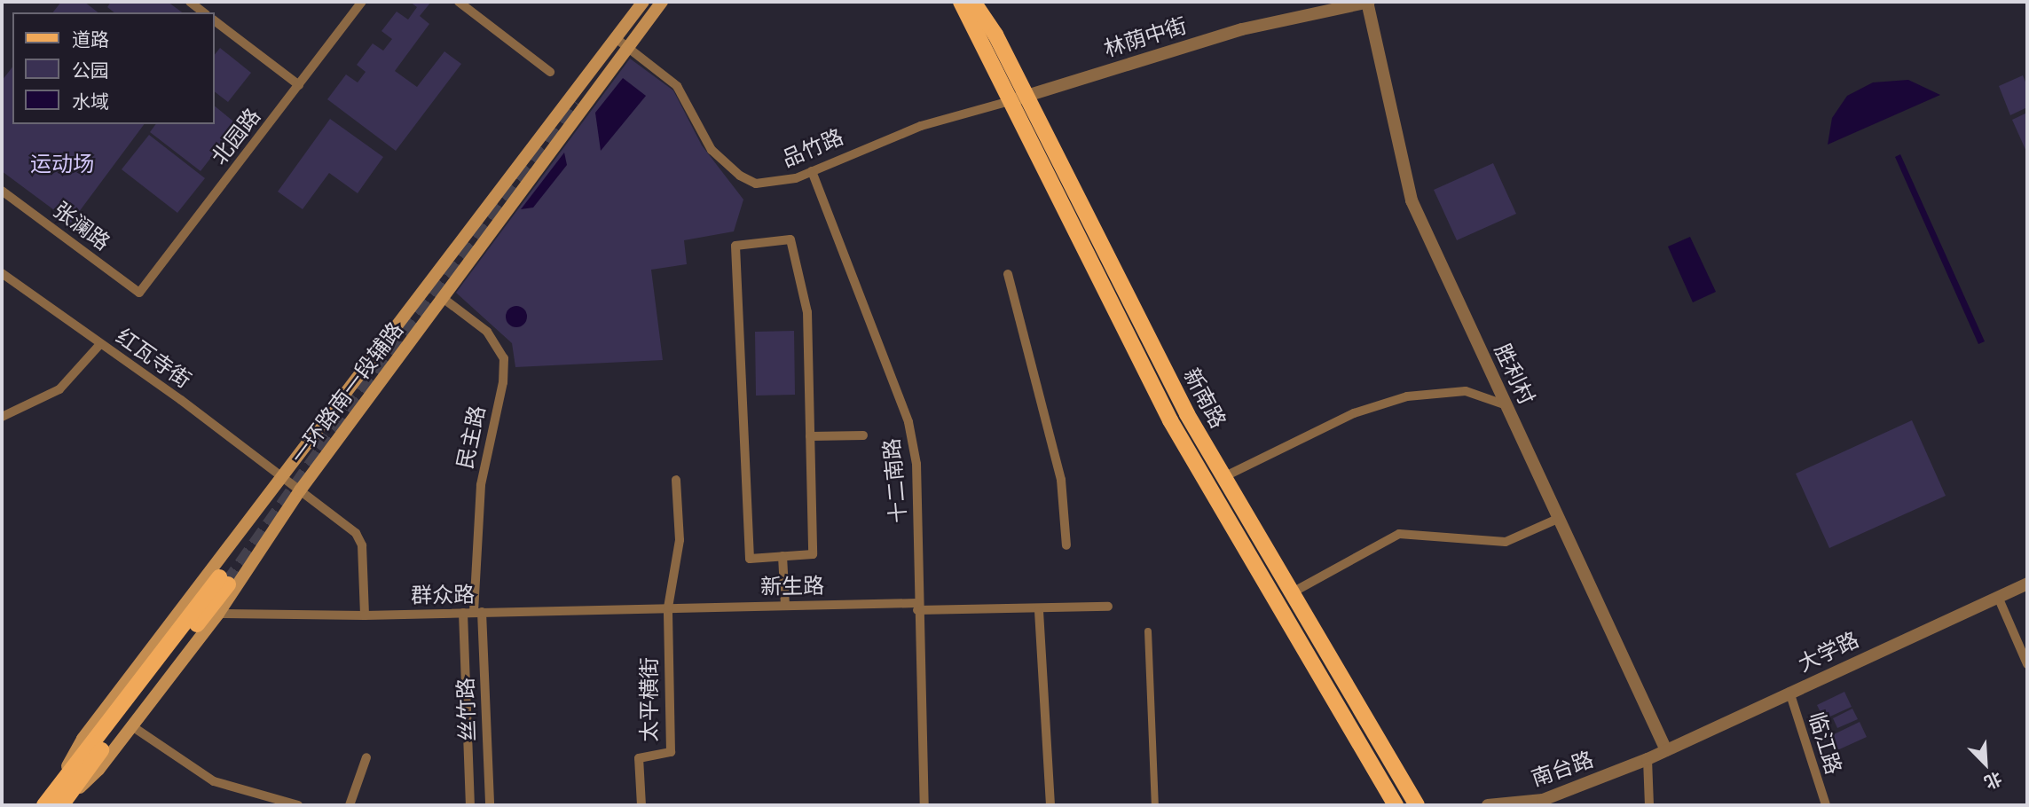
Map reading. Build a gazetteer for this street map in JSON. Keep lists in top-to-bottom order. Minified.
{"streets":{"main road":["一环路南一段辅路","新南路"],"street":["林荫中街","北园路","品竹路","张澜路","红瓦寺街","胜利村","民主路","十二南路","新生路","群众路","大学路","太平横街","丝竹路","临江路","南台路"]},"crossings":[["林荫中街","品竹路"],["林荫中街","胜利村"],["林荫中街","新南路"],["北园路","张澜路"],["品竹路","一环路南一段辅路"],["品竹路","新南路"],["品竹路","十二南路"],["红瓦寺街","一环路南一段辅路"],["红瓦寺街","群众路"],["胜利村","大学路"],["一环路南一段辅路","民主路"],["一环路南一段辅路","群众路"],["民主路","群众路"],["民主路","丝竹路"],["十二南路","新生路"],["新生路","群众路"],["新生路","太平横街"],["群众路","太平横街"],["群众路","丝竹路"],["大学路","临江路"],["大学路","南台路"]],"parks":["运动场"],"legend":["道路","公园","水域"],"north":"bottom right"}
